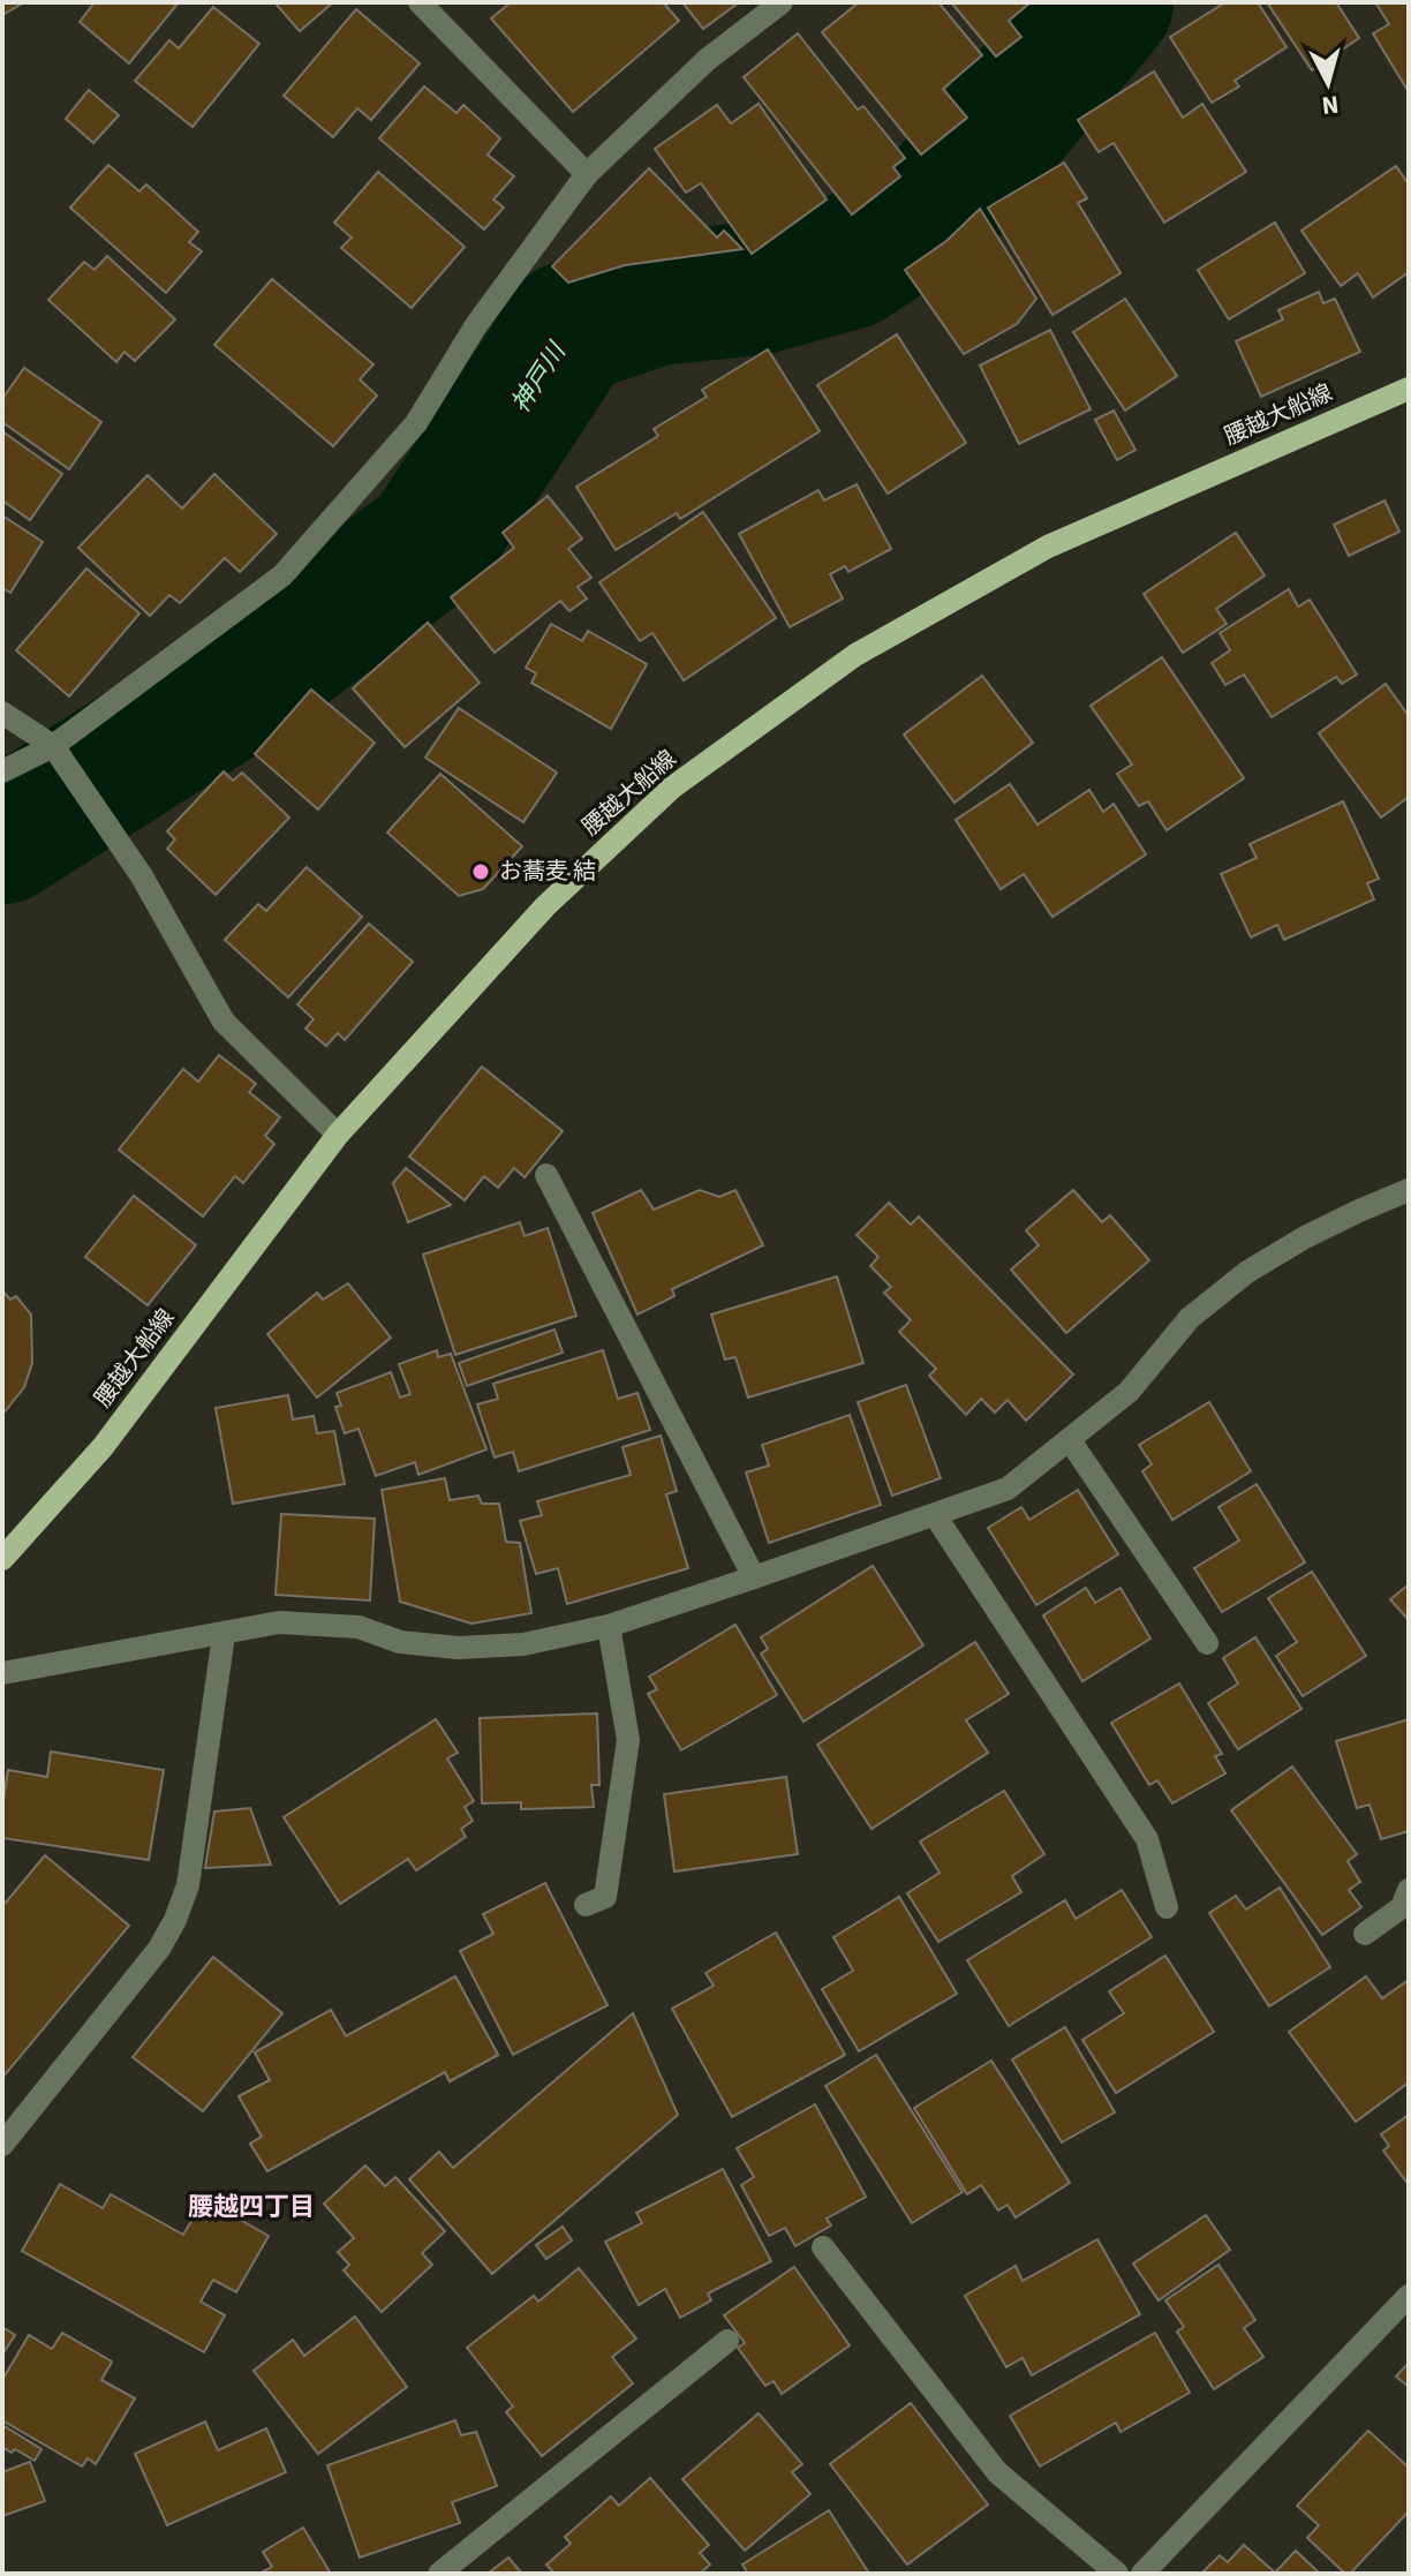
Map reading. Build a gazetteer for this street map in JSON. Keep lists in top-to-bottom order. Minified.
{"streets":{"main road":["腰越大船線"]},"districts":["腰越四丁目"],"water":["神戸川"],"places":["お蕎麦 結"],"north":"bottom"}
